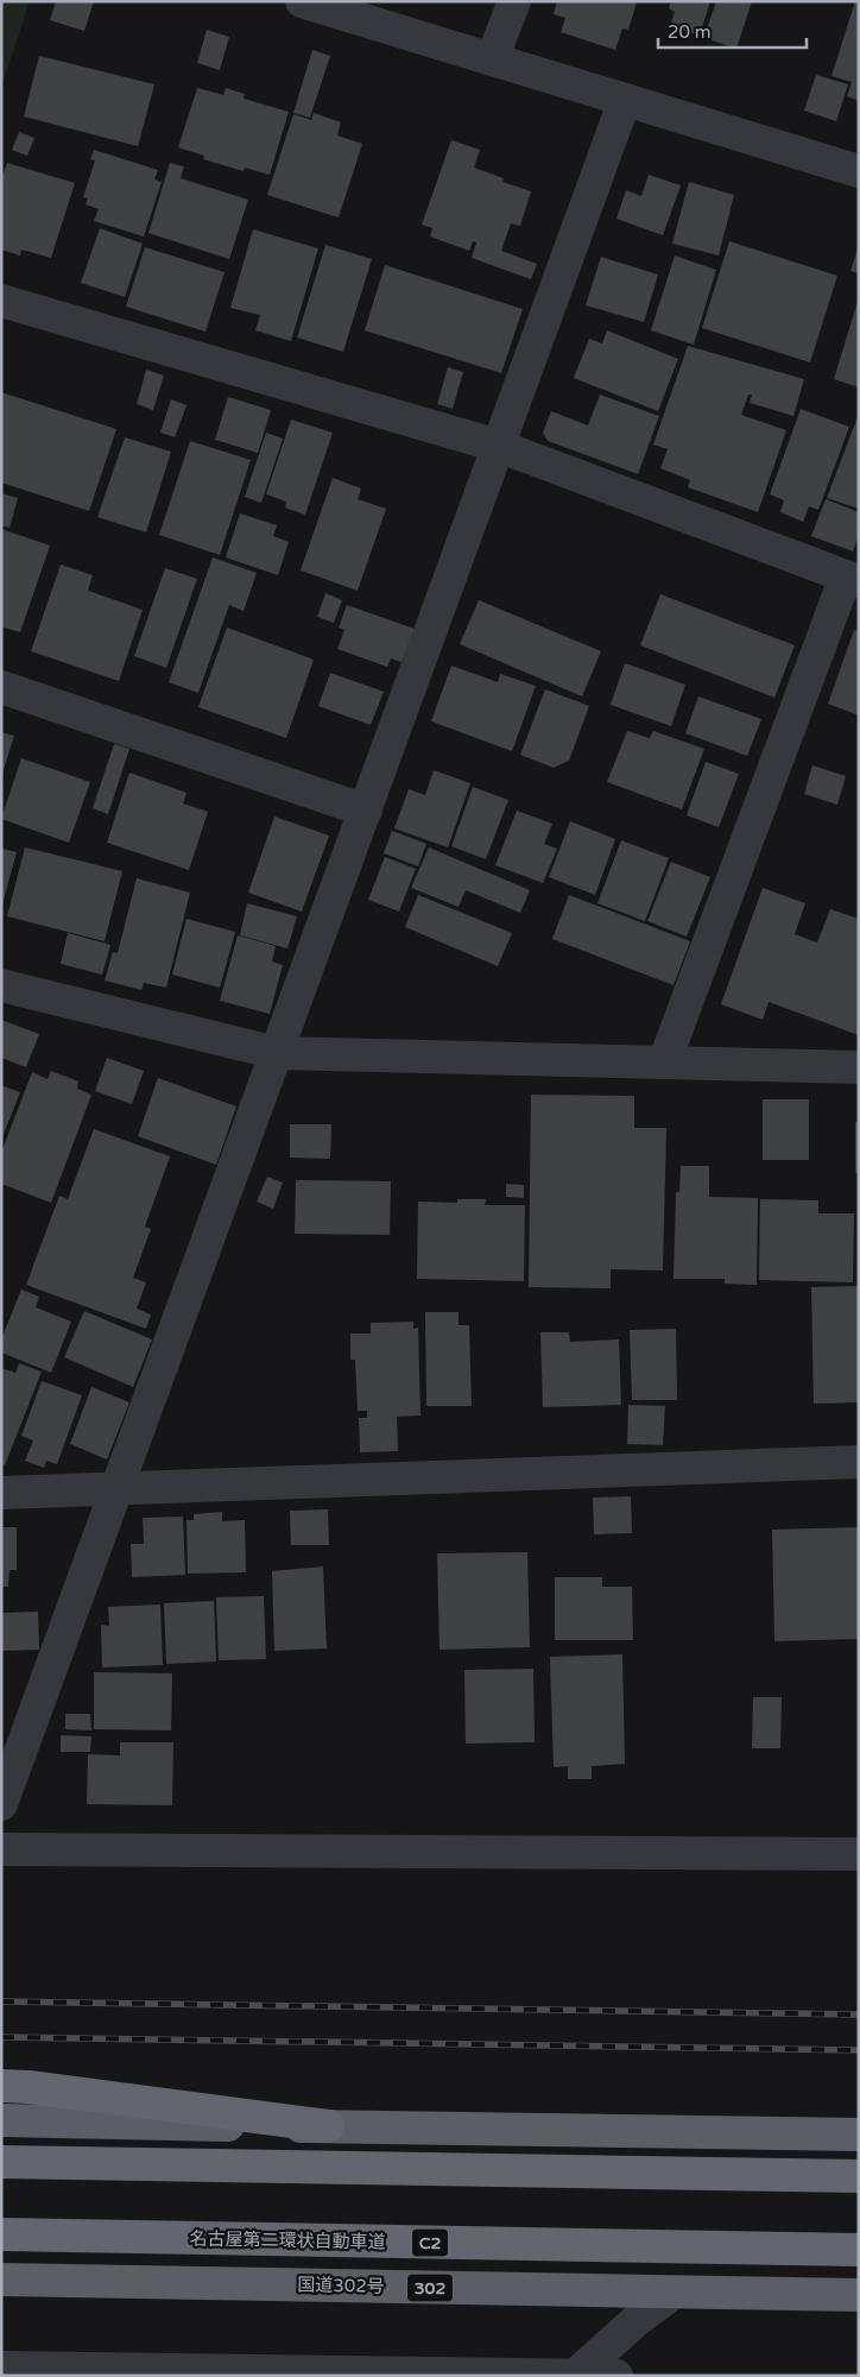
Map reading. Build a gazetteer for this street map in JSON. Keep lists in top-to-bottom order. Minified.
{"streets":{"highway":["名古屋第二環状自動車道","C2","国道302号","302"]},"scale_bar":"20 m"}
